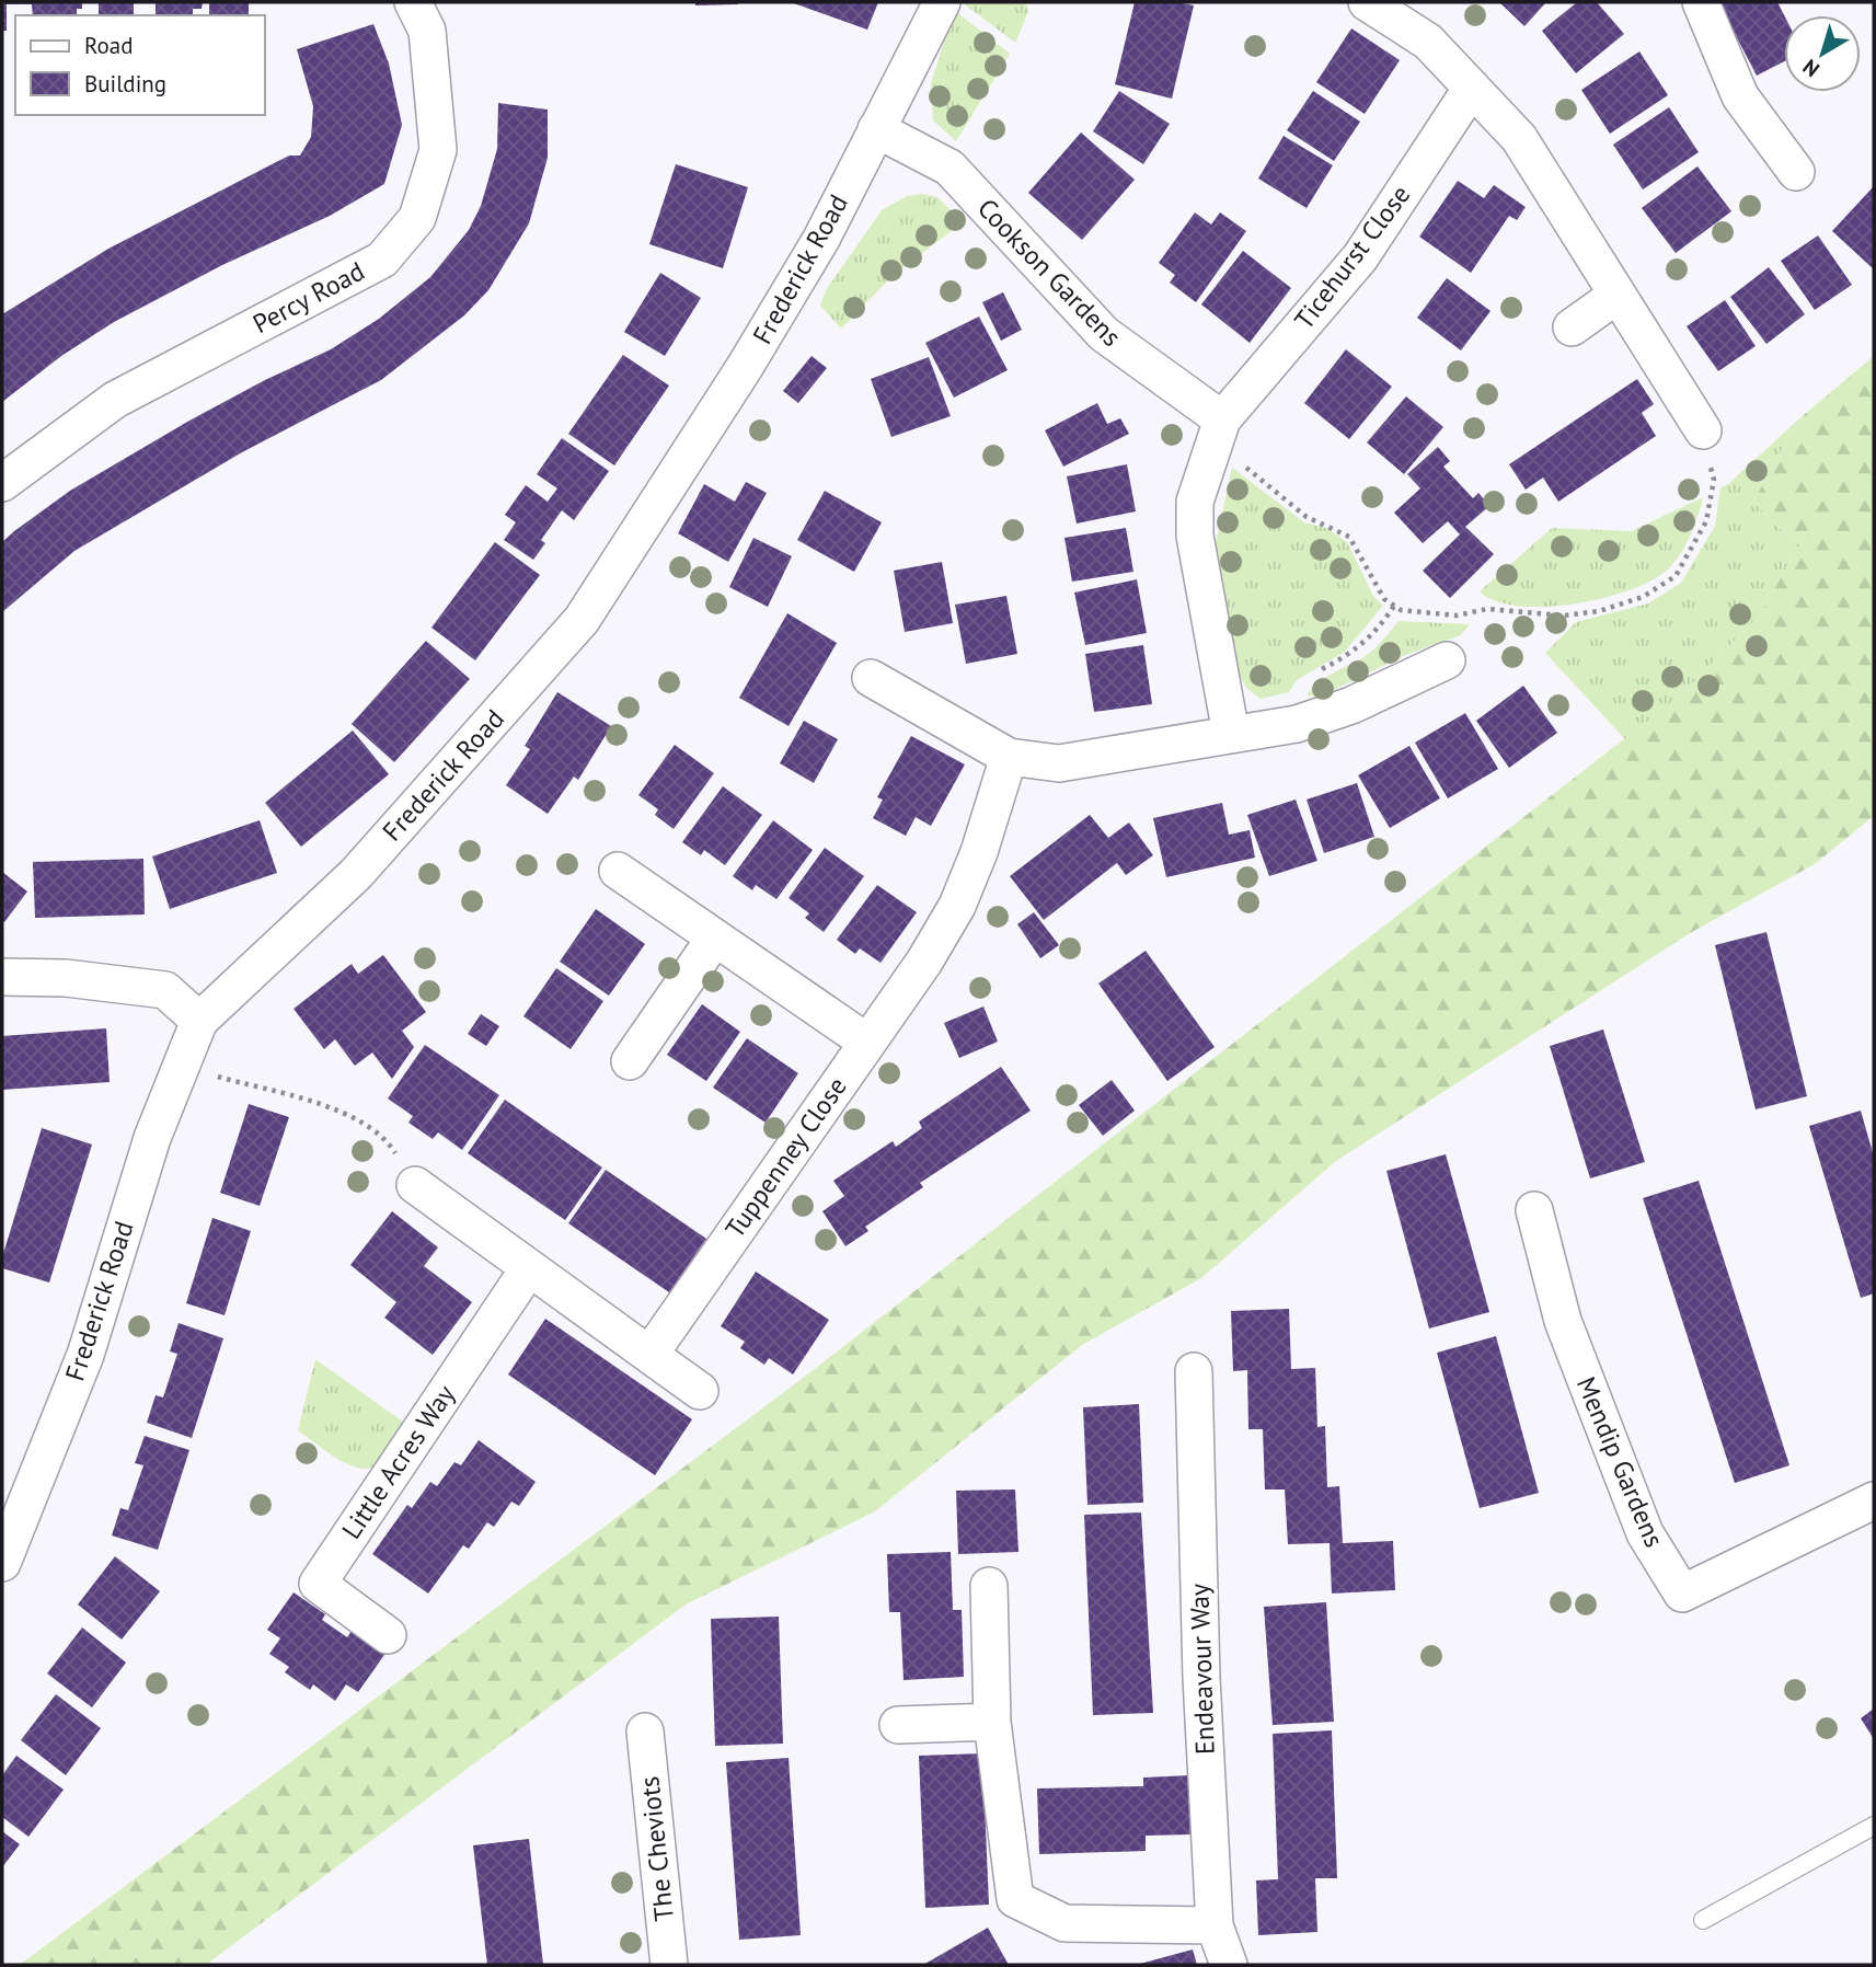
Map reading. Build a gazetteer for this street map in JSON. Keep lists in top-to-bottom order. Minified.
{"streets":{"street":["Ticehurst Close","Frederick Road","Cookson Gardens","Percy Road","Tuppenney Close","Little Acres Way","Mendip Gardens","Endeavour Way","The Cheviots"]},"crossings":[["Ticehurst Close","Cookson Gardens"],["Frederick Road","Cookson Gardens"]],"legend":["Road","Building"],"north":"bottom left"}
